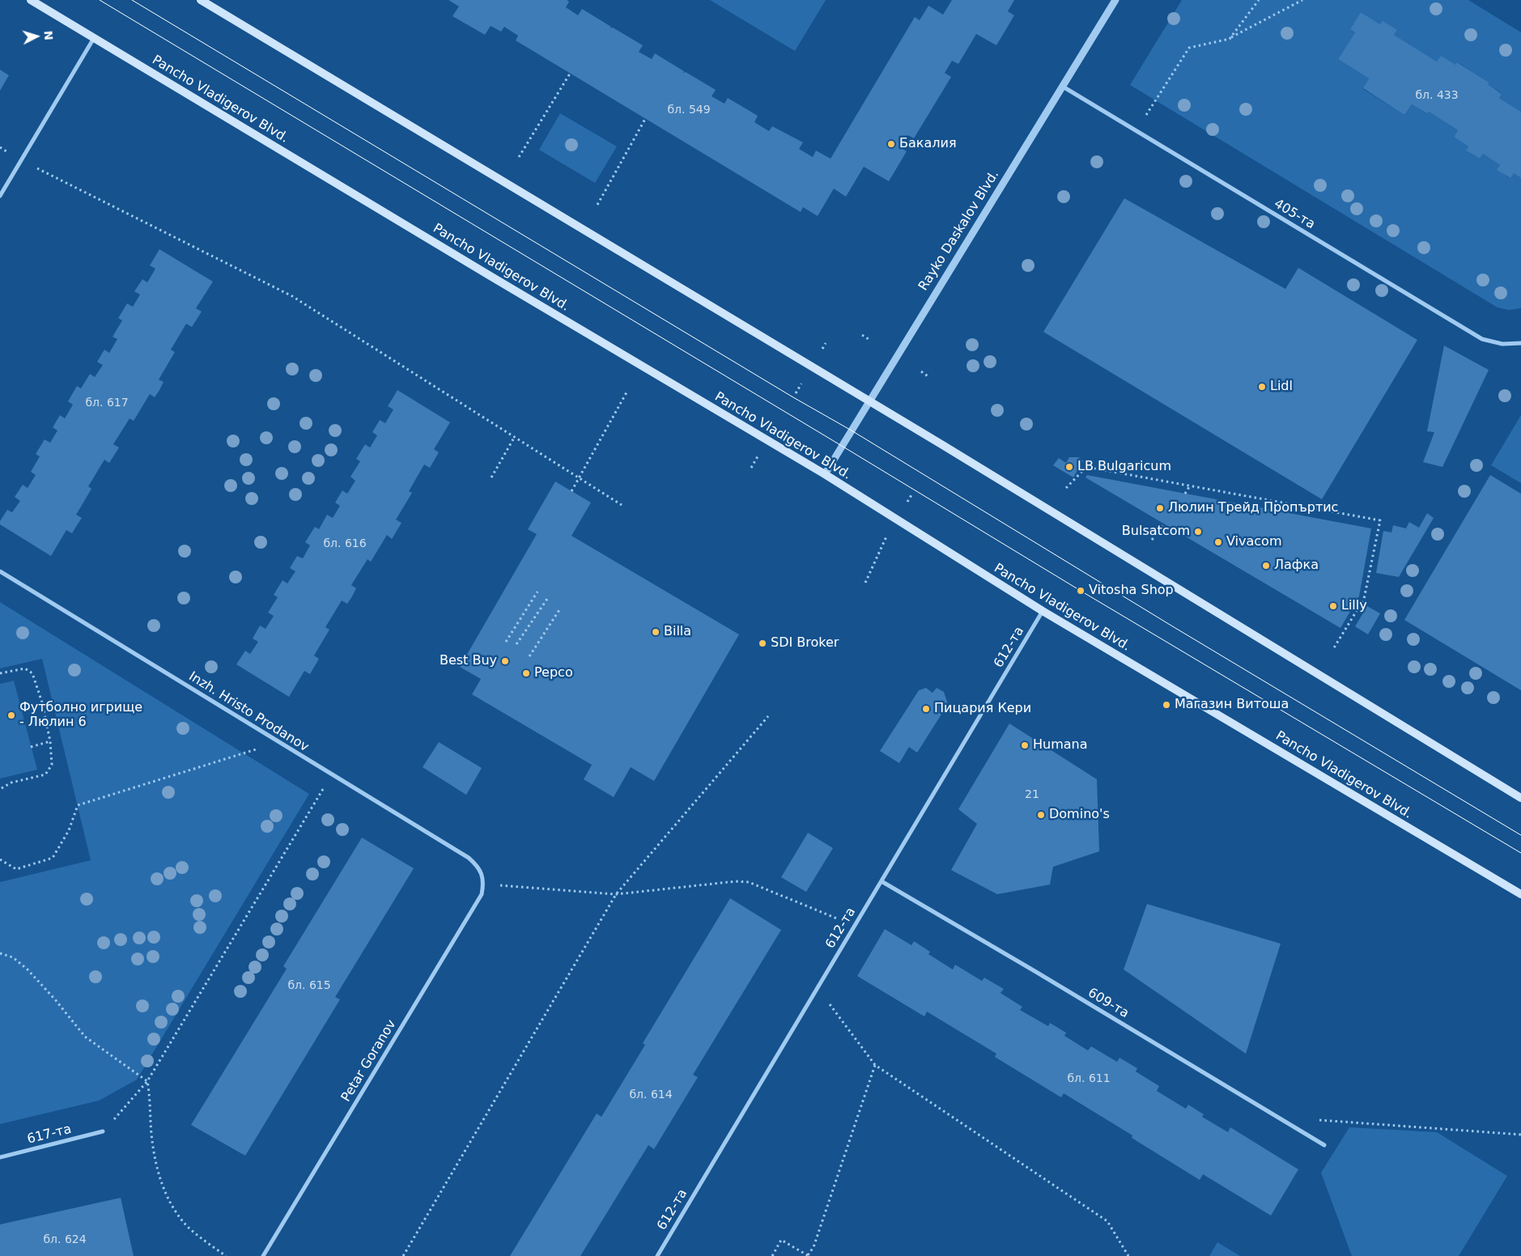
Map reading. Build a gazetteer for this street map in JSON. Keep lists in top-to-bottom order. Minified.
{"streets":{"main road":["Pancho Vladigerov Blvd."],"street":["405-та","Rayko Daskalov Blvd.","612-та","Inzh. Hristo Prodanov","609-та","Petar Goranov","617-та"]},"crossings":[["Pancho Vladigerov Blvd.","Rayko Daskalov Blvd."],["Pancho Vladigerov Blvd.","612-та"],["405-та","Rayko Daskalov Blvd."],["612-та","609-та"],["Inzh. Hristo Prodanov","Petar Goranov"]],"places":["Бакалия","Lidl","LB Bulgaricum","Люлин Трейд Пропъртис","Bulsatcom","Vivacom","Лафка","Vitosha Shop","Lilly","Billa","SDI Broker","Best Buy","Pepco","Магазин Витоша","Пицария Кери","Футболно игрище - Люлин 6","Humana","Domino's"],"house_numbers":["бл. 433","бл. 549","бл. 617","бл. 616","21","бл. 615","бл. 611","бл. 614","бл. 624"],"north":"right"}
